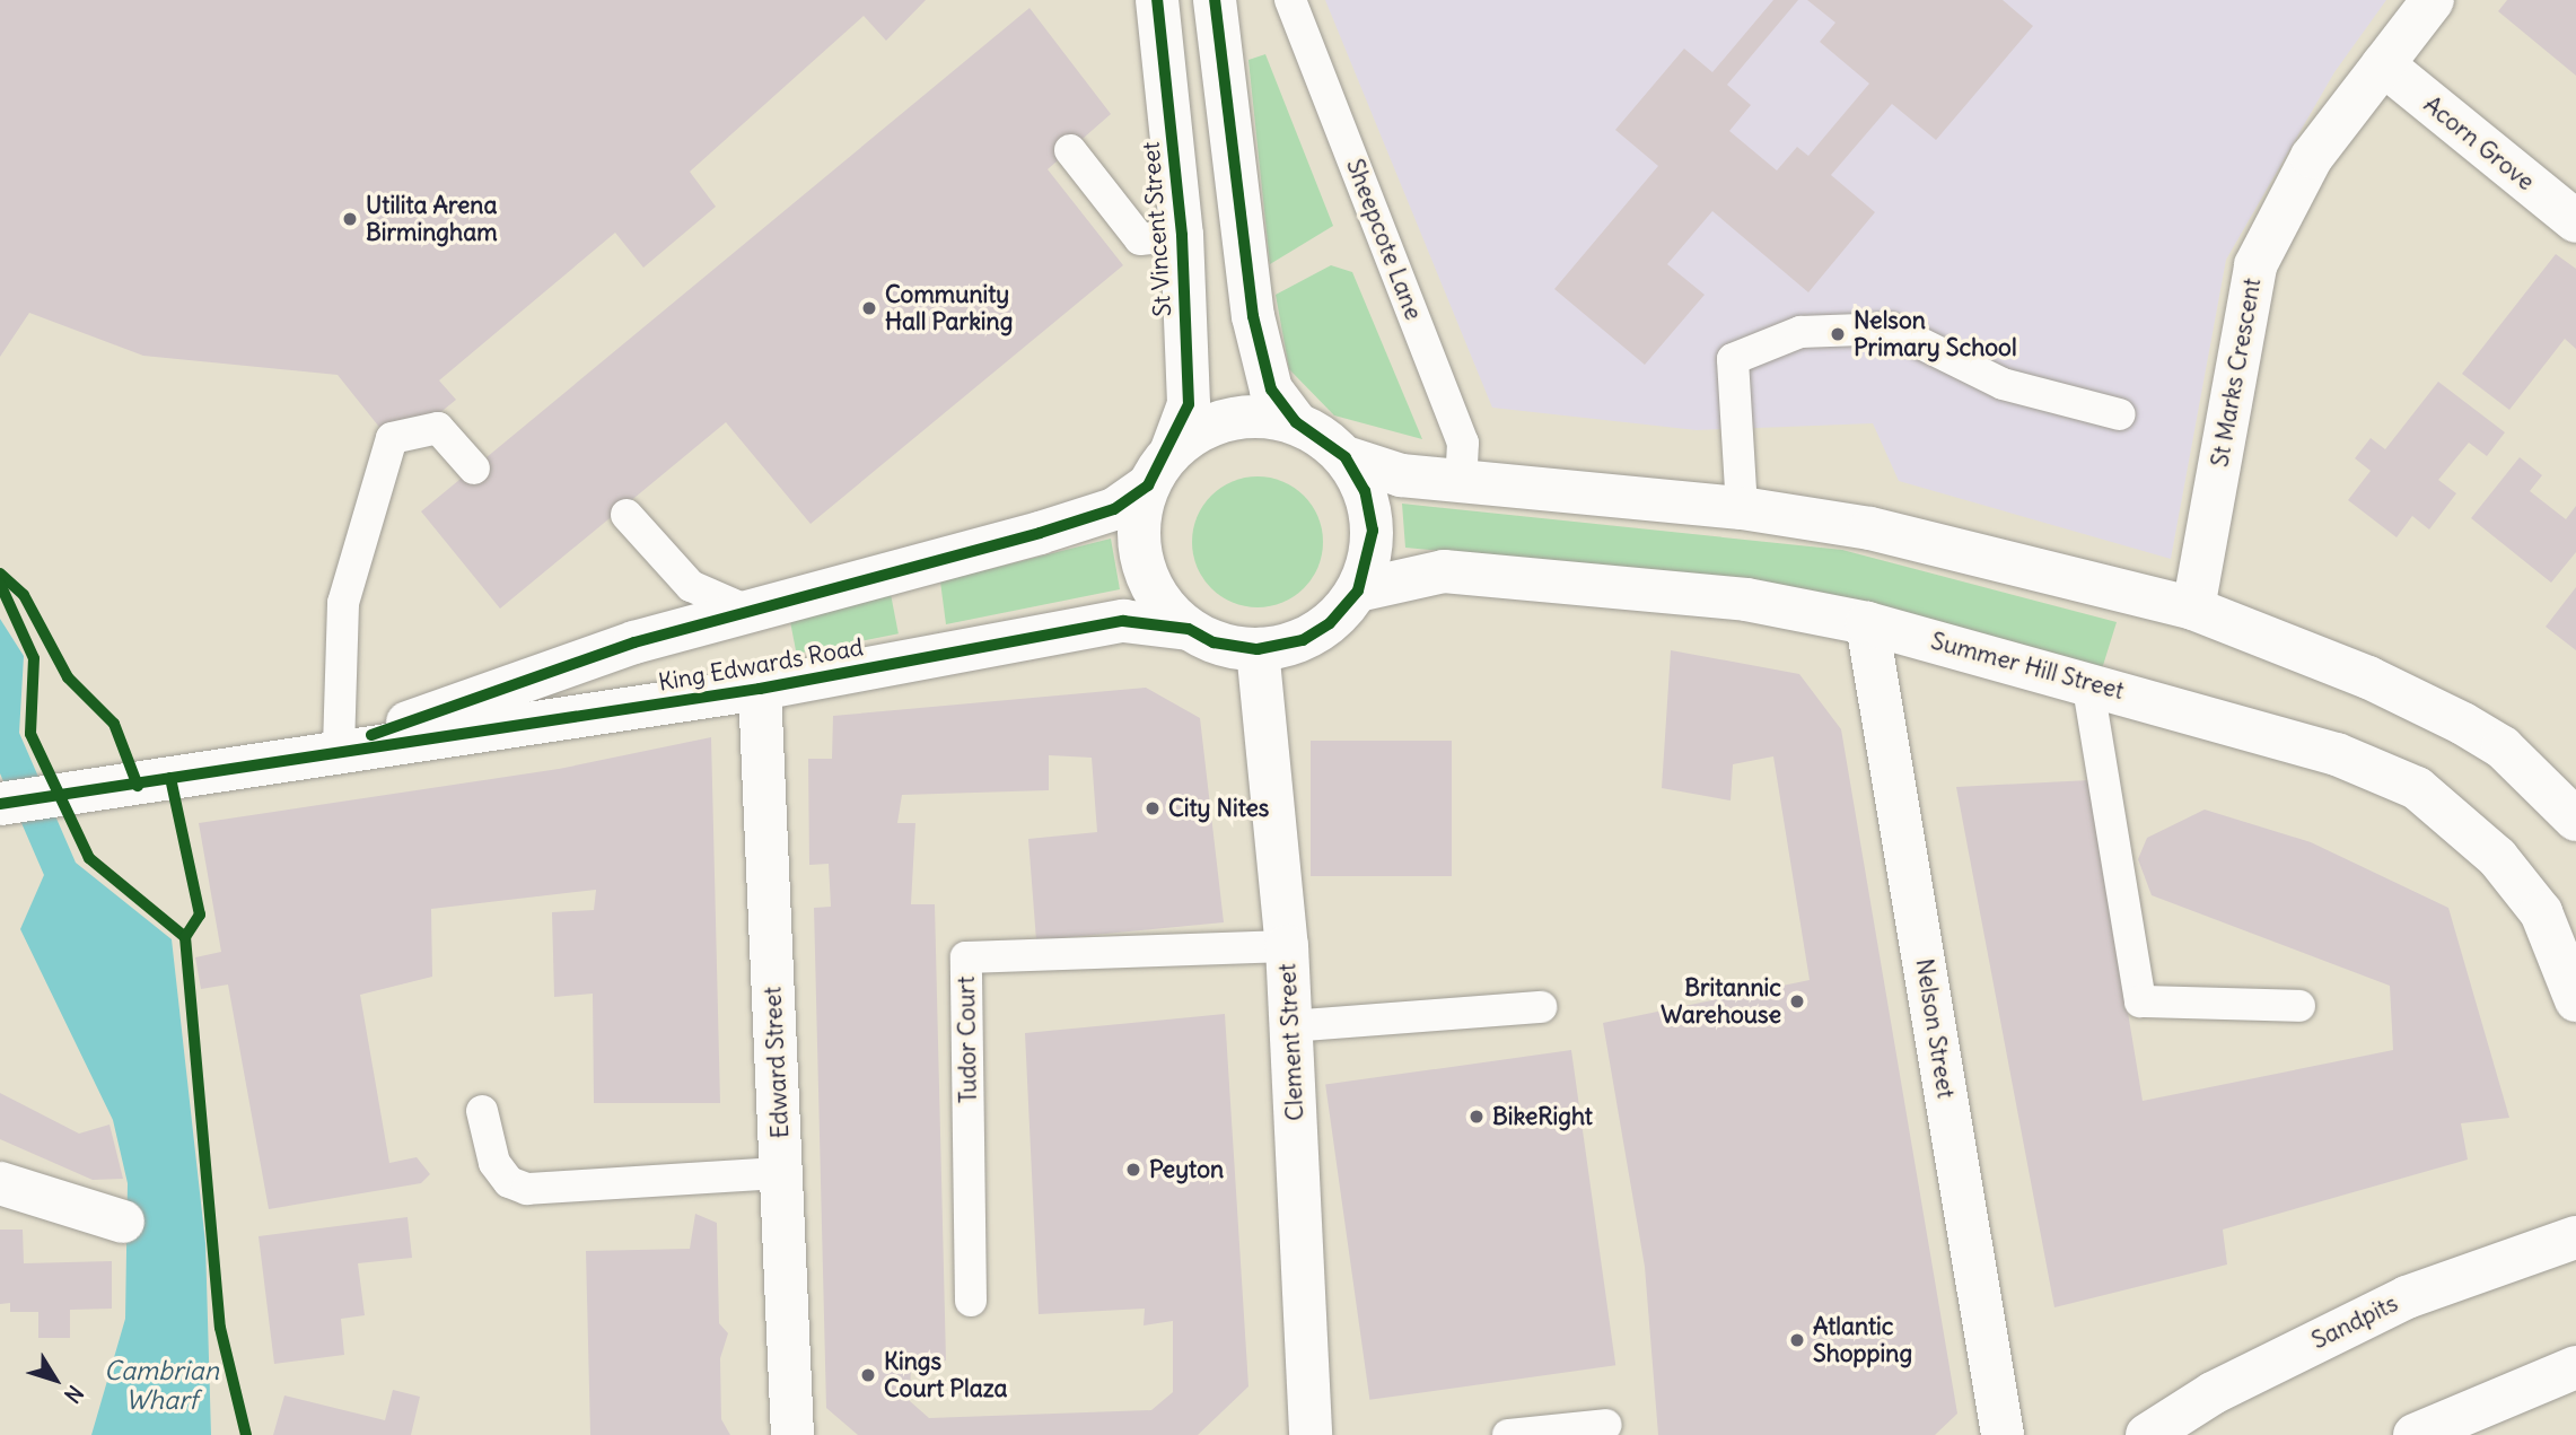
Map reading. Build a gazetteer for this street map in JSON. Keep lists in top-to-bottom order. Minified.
{"streets":{"street":["Acorn Grove","St Vincent Street","St Marks Crescent","King Edwards Road","Summer Hill Street","Nelson Street","Clement Street","Edward Street","Sandpits"],"lane":["Sheepcote Lane","Tudor Court"]},"crossings":[["Acorn Grove","St Marks Crescent"],["St Vincent Street","King Edwards Road"],["St Vincent Street","Summer Hill Street"],["St Vincent Street","Clement Street"],["King Edwards Road","Summer Hill Street"],["King Edwards Road","Clement Street"],["King Edwards Road","Edward Street"],["Summer Hill Street","Nelson Street"],["Summer Hill Street","Clement Street"],["Tudor Court","Clement Street"]],"water":["Cambrian Wharf"],"places":["Utilita Arena Birmingham","Community Hall Parking","Nelson Primary School","City Nites","Britannic Warehouse","BikeRight","Peyton","Atlantic Shopping","Kings Court Plaza"],"north":"bottom right"}
